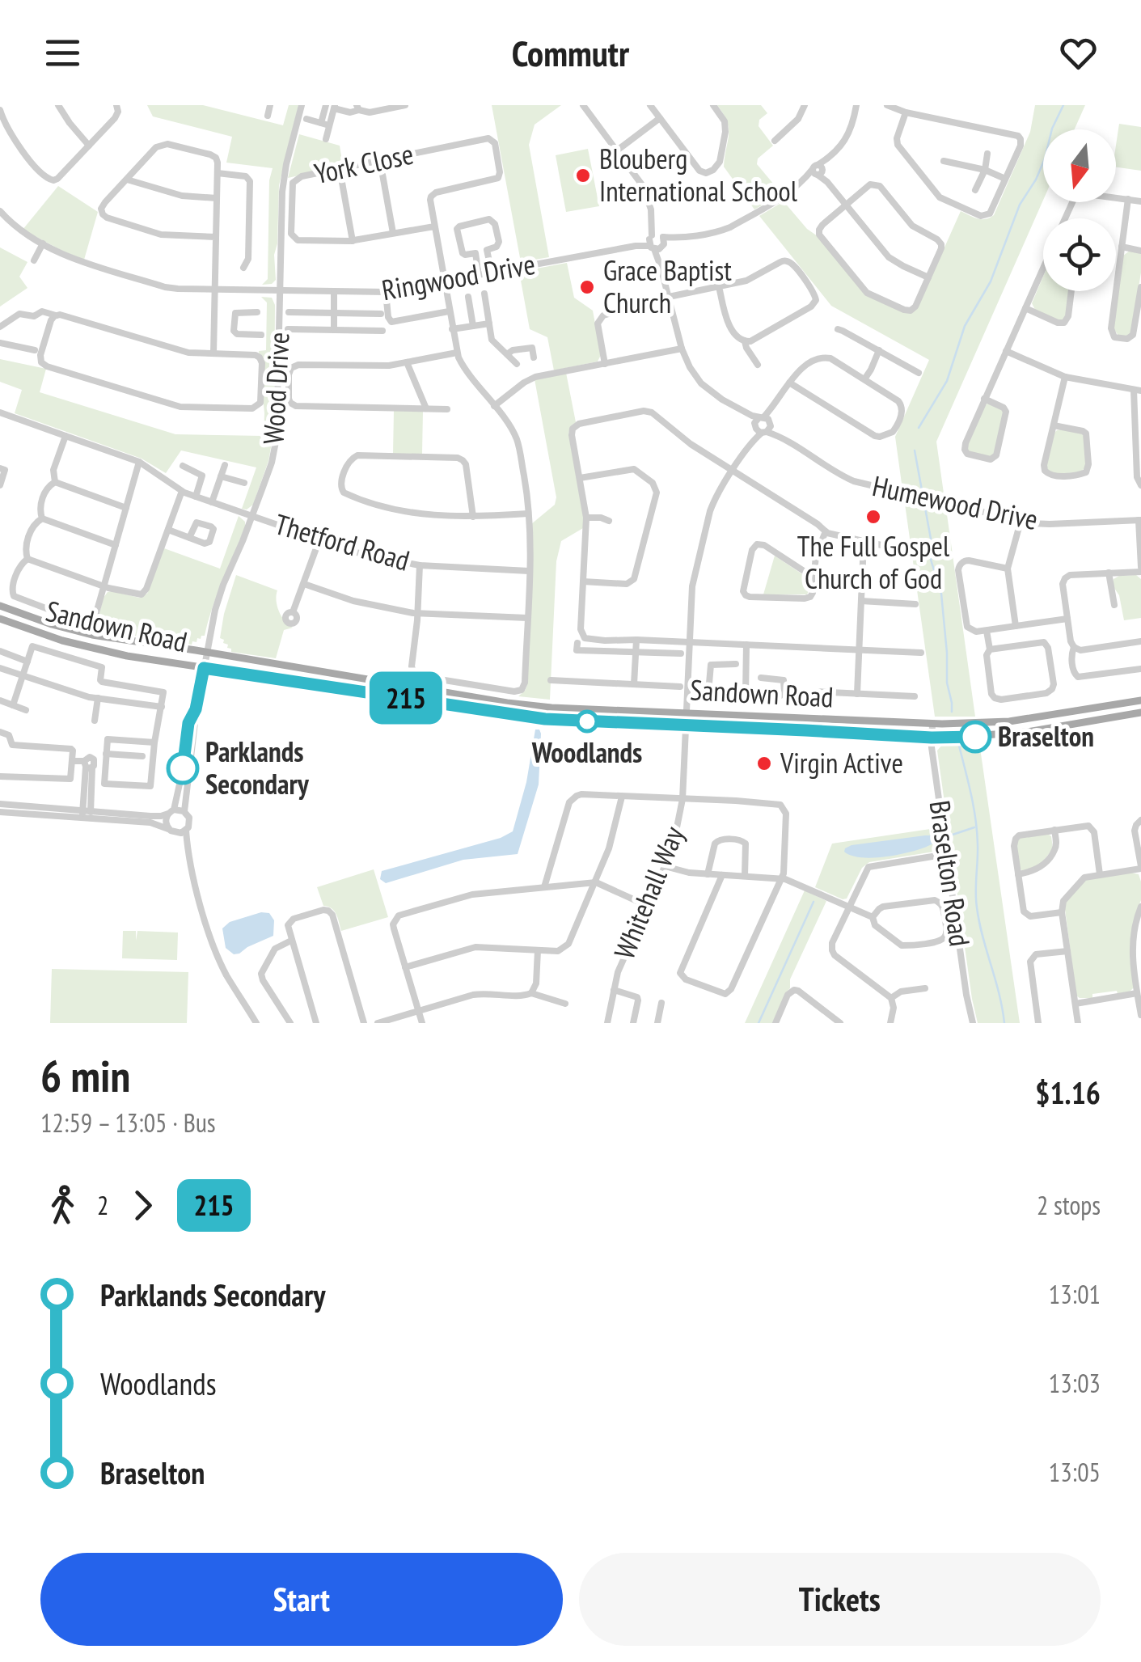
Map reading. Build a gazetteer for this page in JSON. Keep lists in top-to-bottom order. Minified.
{"streets":{"main road":["Sandown Road"],"street":["York Close","Ringwood Drive","Wood Drive","Humewood Drive","Thetford Road","Braselton Road","Whitehall Way"]},"crossings":[["York Close","Ringwood Drive"],["Ringwood Drive","Wood Drive"],["Ringwood Drive","Humewood Drive"],["Wood Drive","Thetford Road"],["Wood Drive","Sandown Road"],["Humewood Drive","Whitehall Way"],["Sandown Road","Braselton Road"],["Sandown Road","Whitehall Way"]],"places":["Blouberg International School","Grace Baptist Church","The Full Gospel Church of God","Woodlands","Braselton","Virgin Active","Parklands Secondary"],"lines":["bus line 215"],"north":"bottom","page":{"header":"Commutr","on_map":"215","heading":["6 min","12:59 – 13:05 · Bus","$1.16"],"legs":["2","215","2 stops"],"list":[{"name":"Parklands Secondary","value":"13:01"},{"name":"Woodlands","value":"13:03"},{"name":"Braselton","value":"13:05"}],"buttons":["Start","Tickets"]}}
